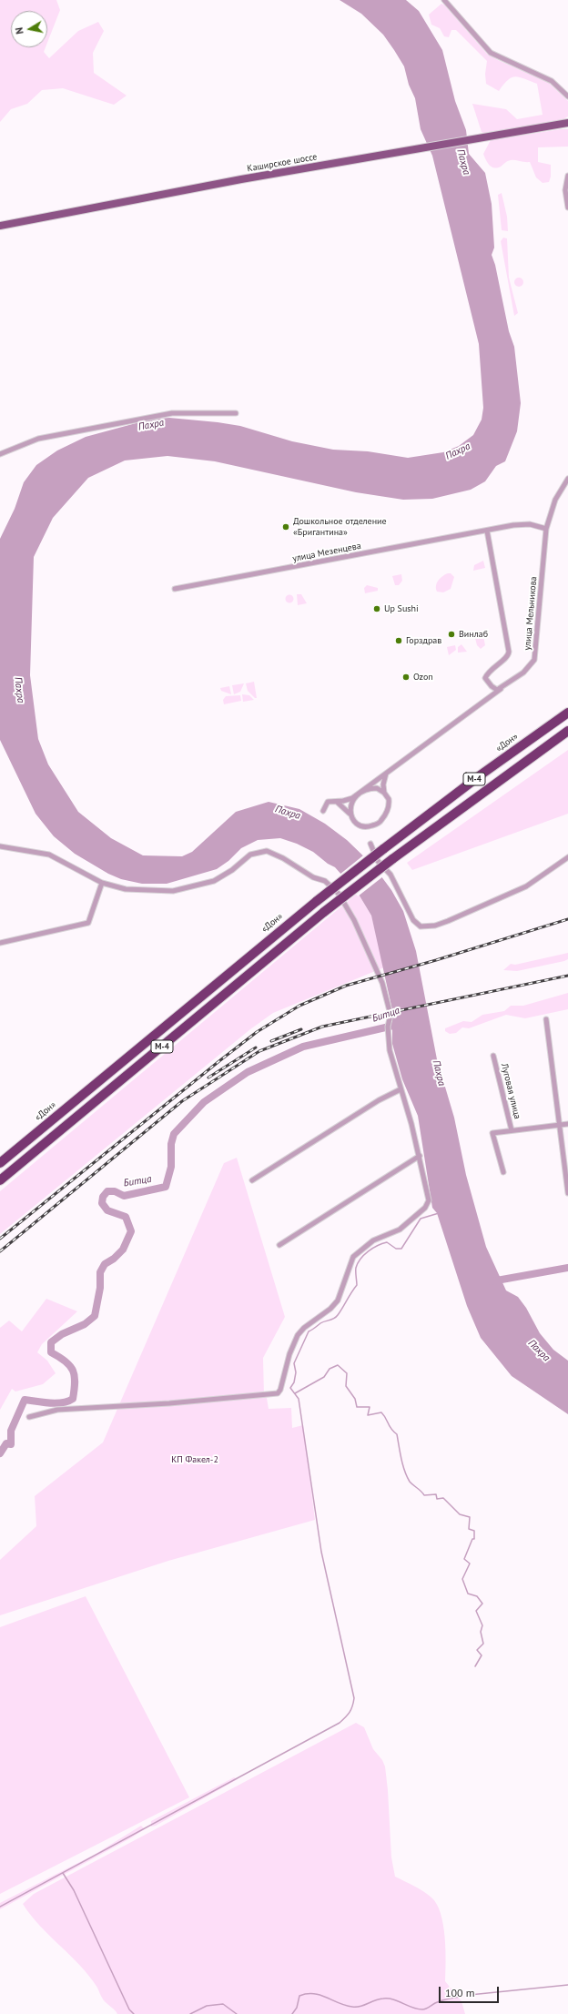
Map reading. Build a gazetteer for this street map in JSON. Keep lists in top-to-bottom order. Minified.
{"streets":{"highway":["«Дон»","М-4"],"main road":["Каширское шоссе"],"street":["улица Мезенцева","улица Мельникова","Луговая улица"]},"crossings":[["улица Мезенцева","улица Мельникова"]],"water":["Пахра","Битца"],"parks":["КП Факел-2"],"places":["Дошкольное отделение «Бригантина»","Up Sushi","Винлаб","Горздрав","Ozon"],"scale_bar":"100 m","north":"left"}
